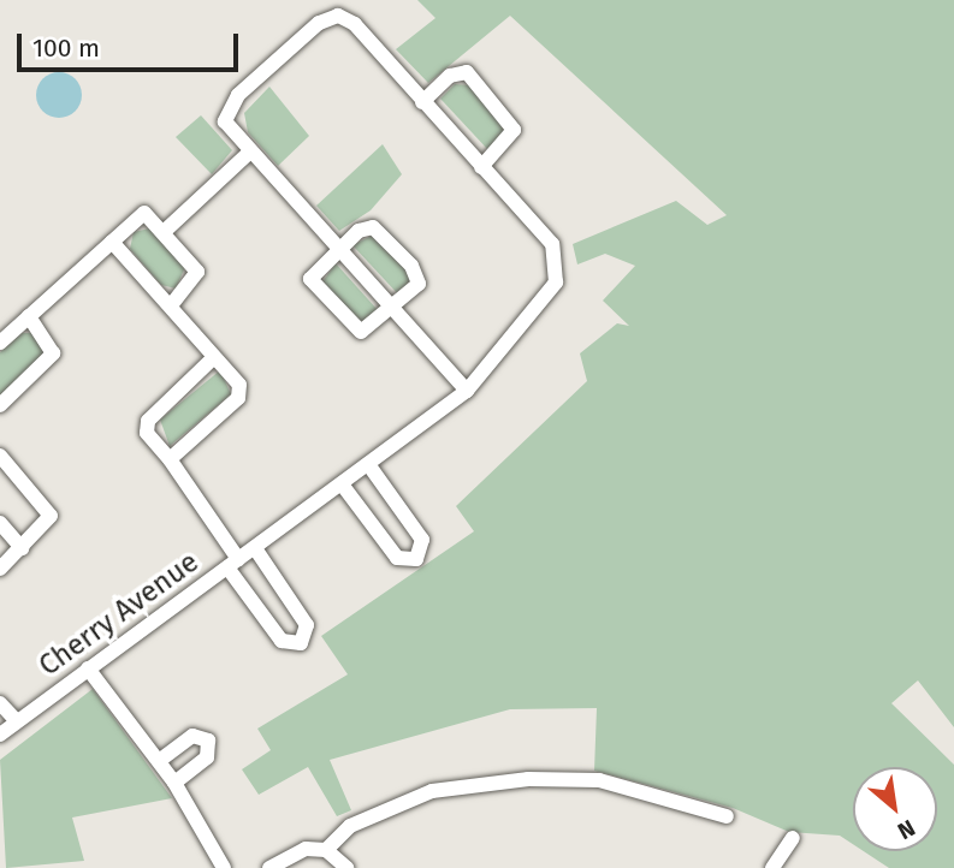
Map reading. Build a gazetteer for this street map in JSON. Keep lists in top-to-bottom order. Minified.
{"streets":{"street":["Cherry Avenue"]},"scale_bar":"100 m","north":"bottom right"}
